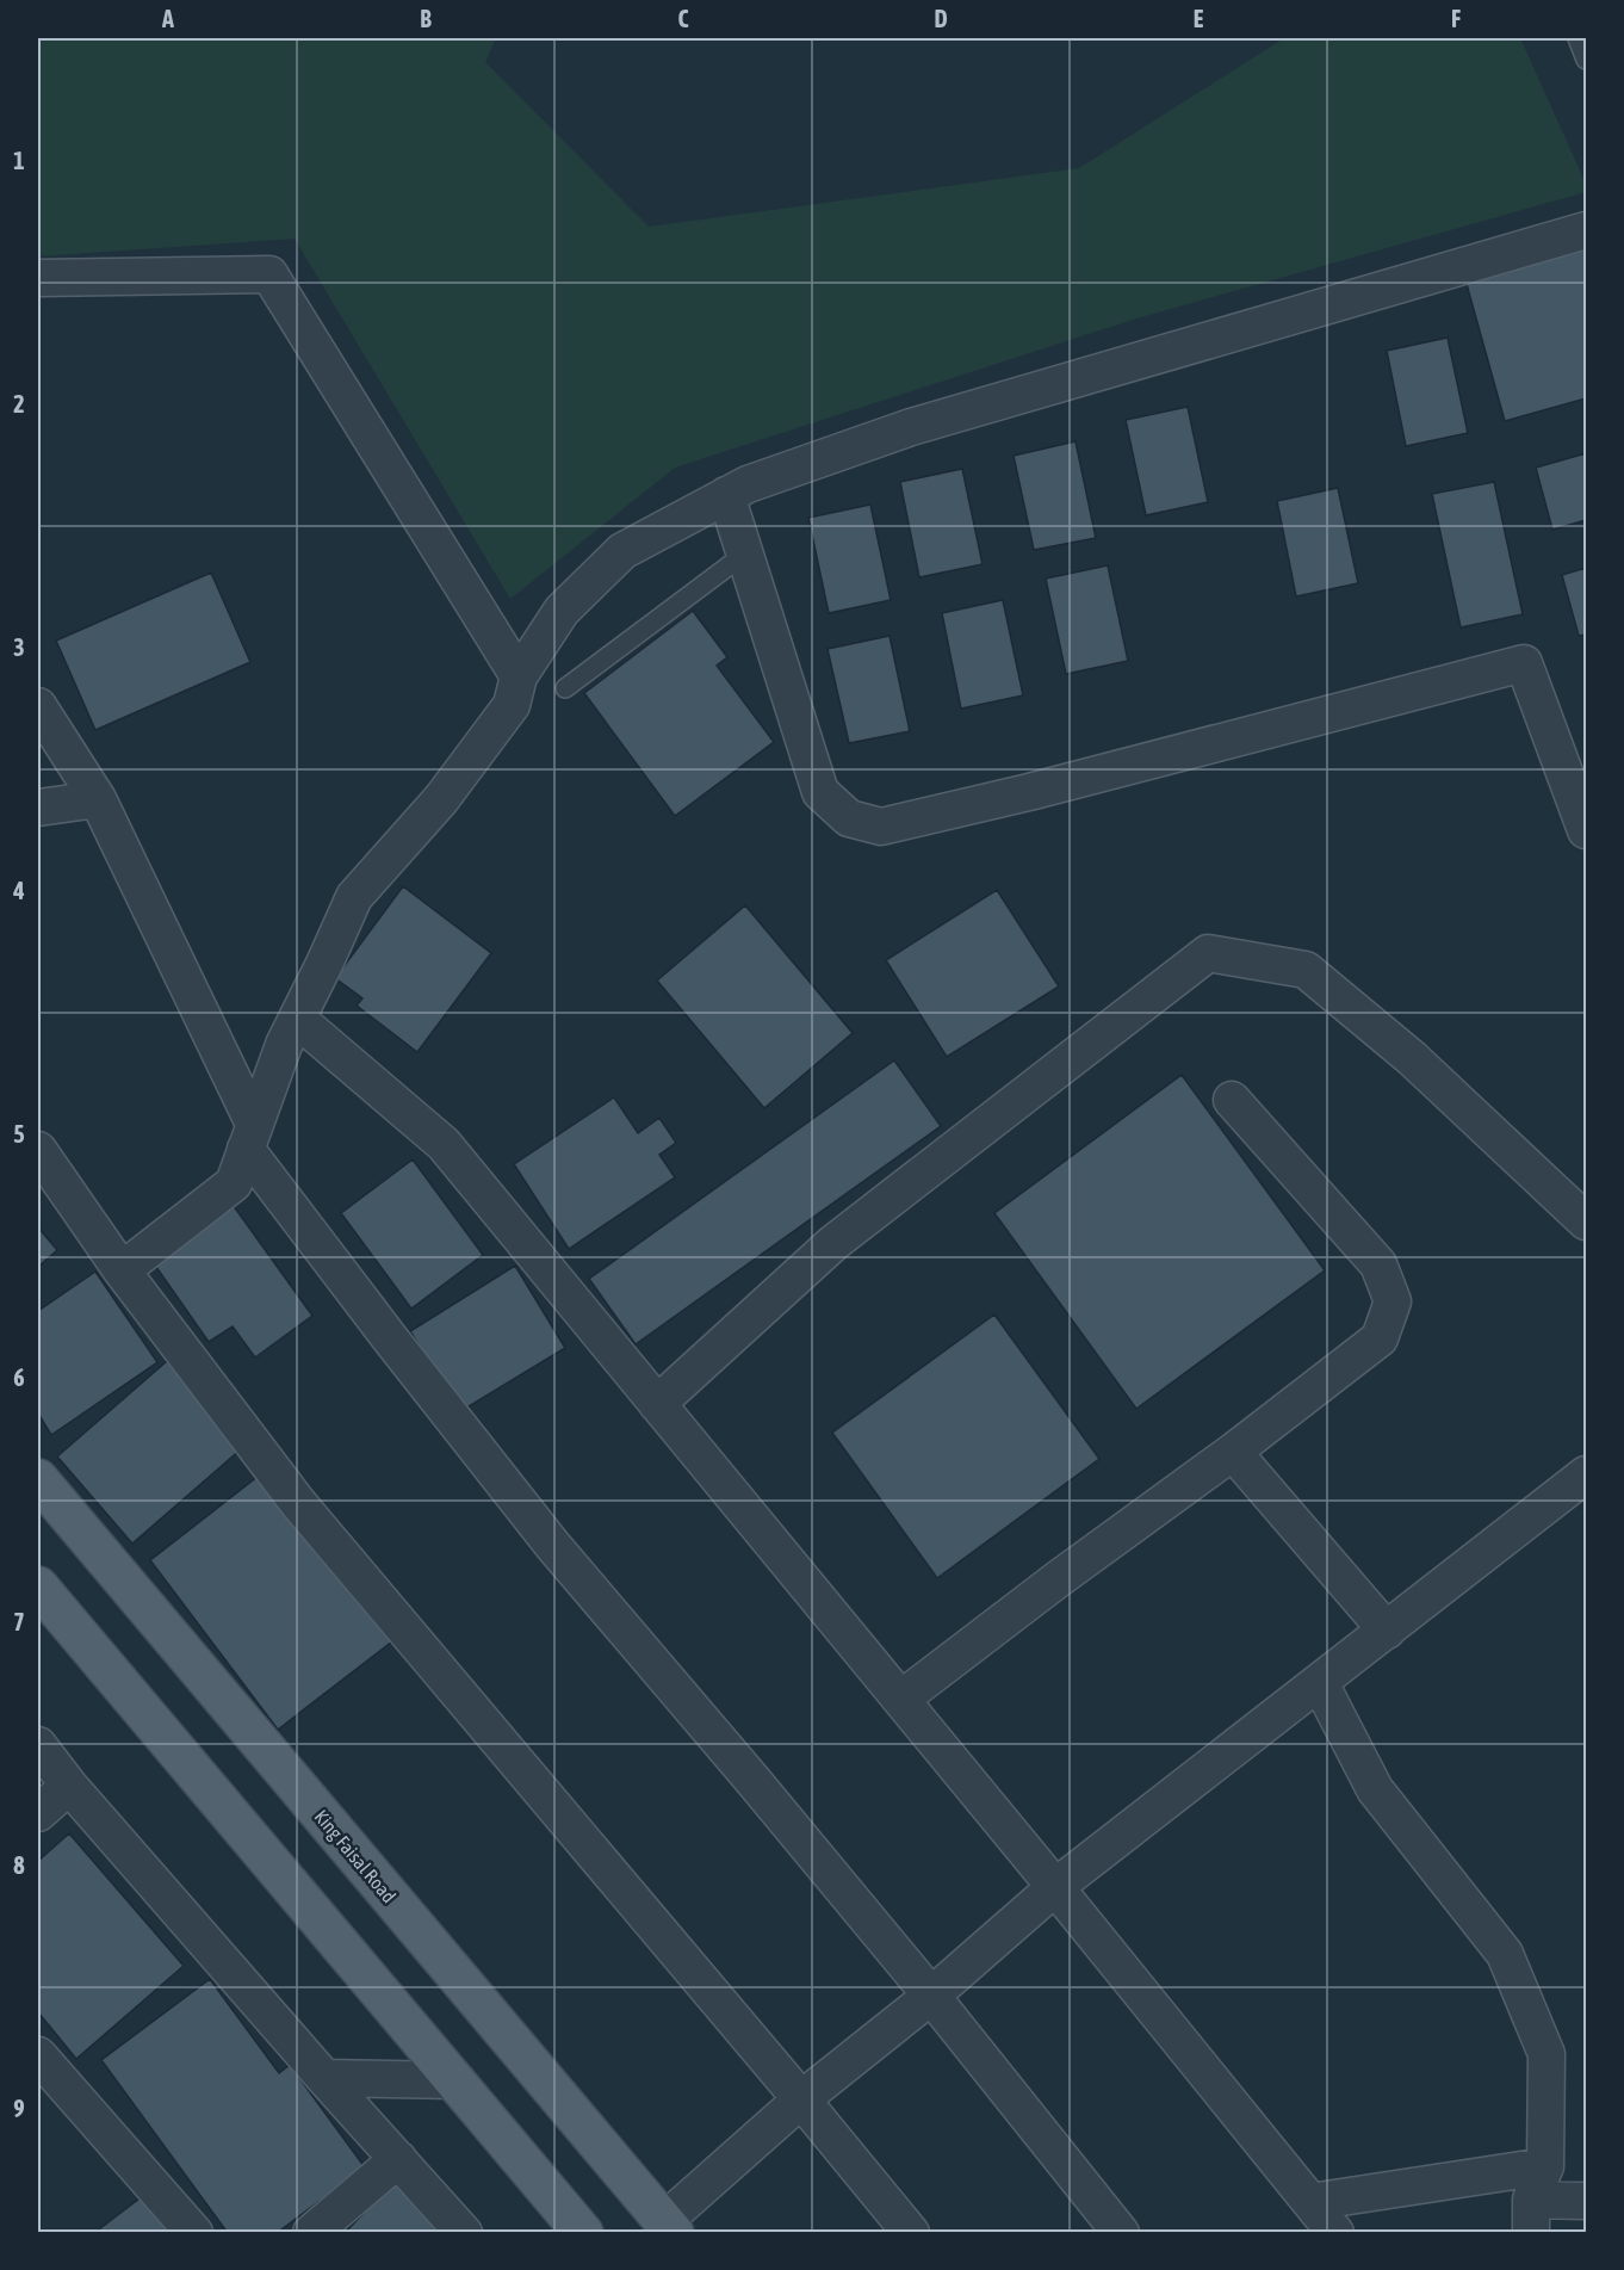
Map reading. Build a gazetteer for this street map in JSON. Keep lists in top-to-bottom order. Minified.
{"streets":{"main road":["King Faisal Road"]},"grid":{"columns":["A","B","C","D","E","F"],"rows":["1","2","3","4","5","6","7","8","9"]}}
